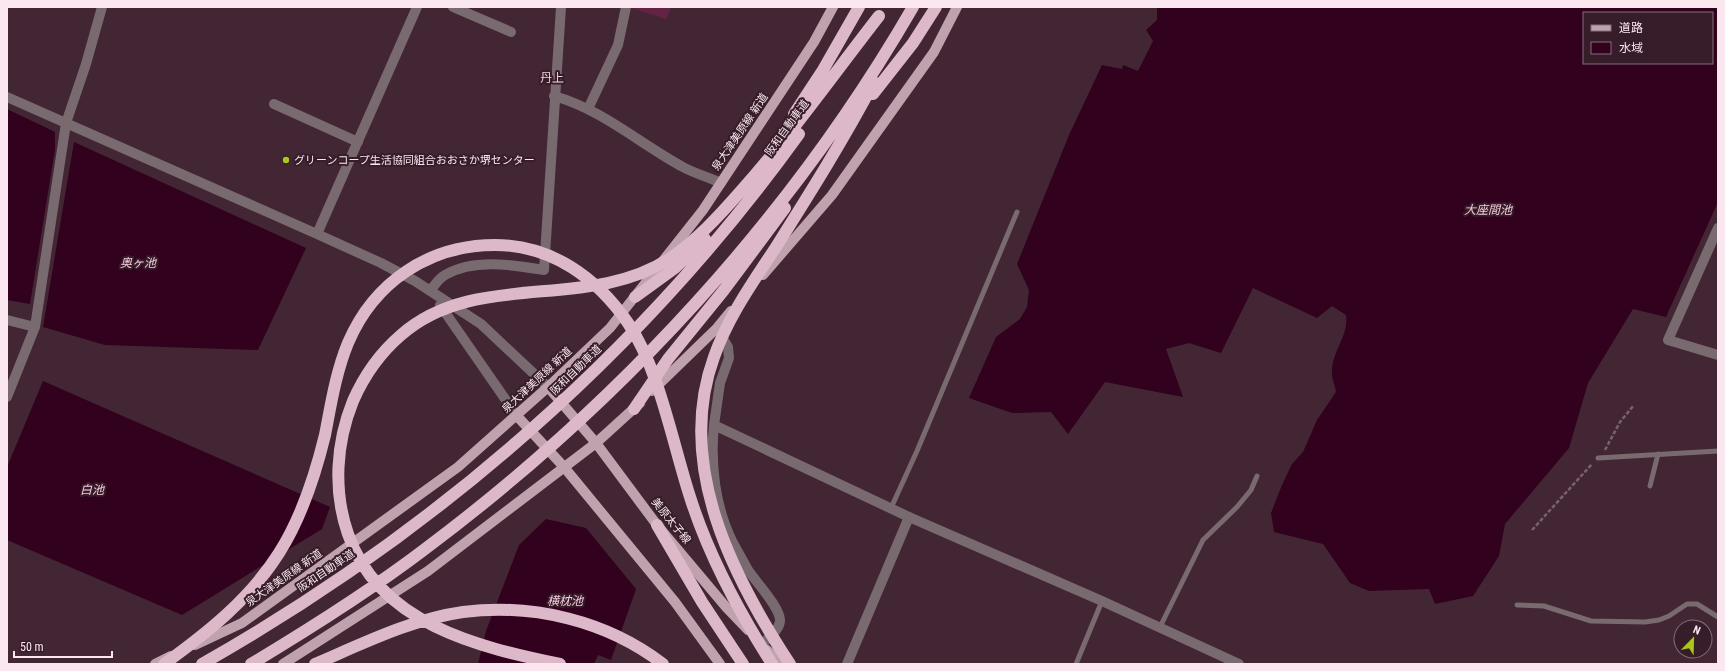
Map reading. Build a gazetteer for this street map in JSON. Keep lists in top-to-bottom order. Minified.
{"streets":{"highway":["阪和自動車道"],"main road":["泉大津美原線 新道","美原太子線"]},"crossings":[["泉大津美原線 新道","美原太子線"]],"districts":["丹上"],"water":["大座間池","奥ヶ池","白池","横枕池"],"places":["グリーンコープ生活協同組合おおさか堺センター"],"legend":["道路","水域"],"scale_bar":"50 m","north":"top right"}
